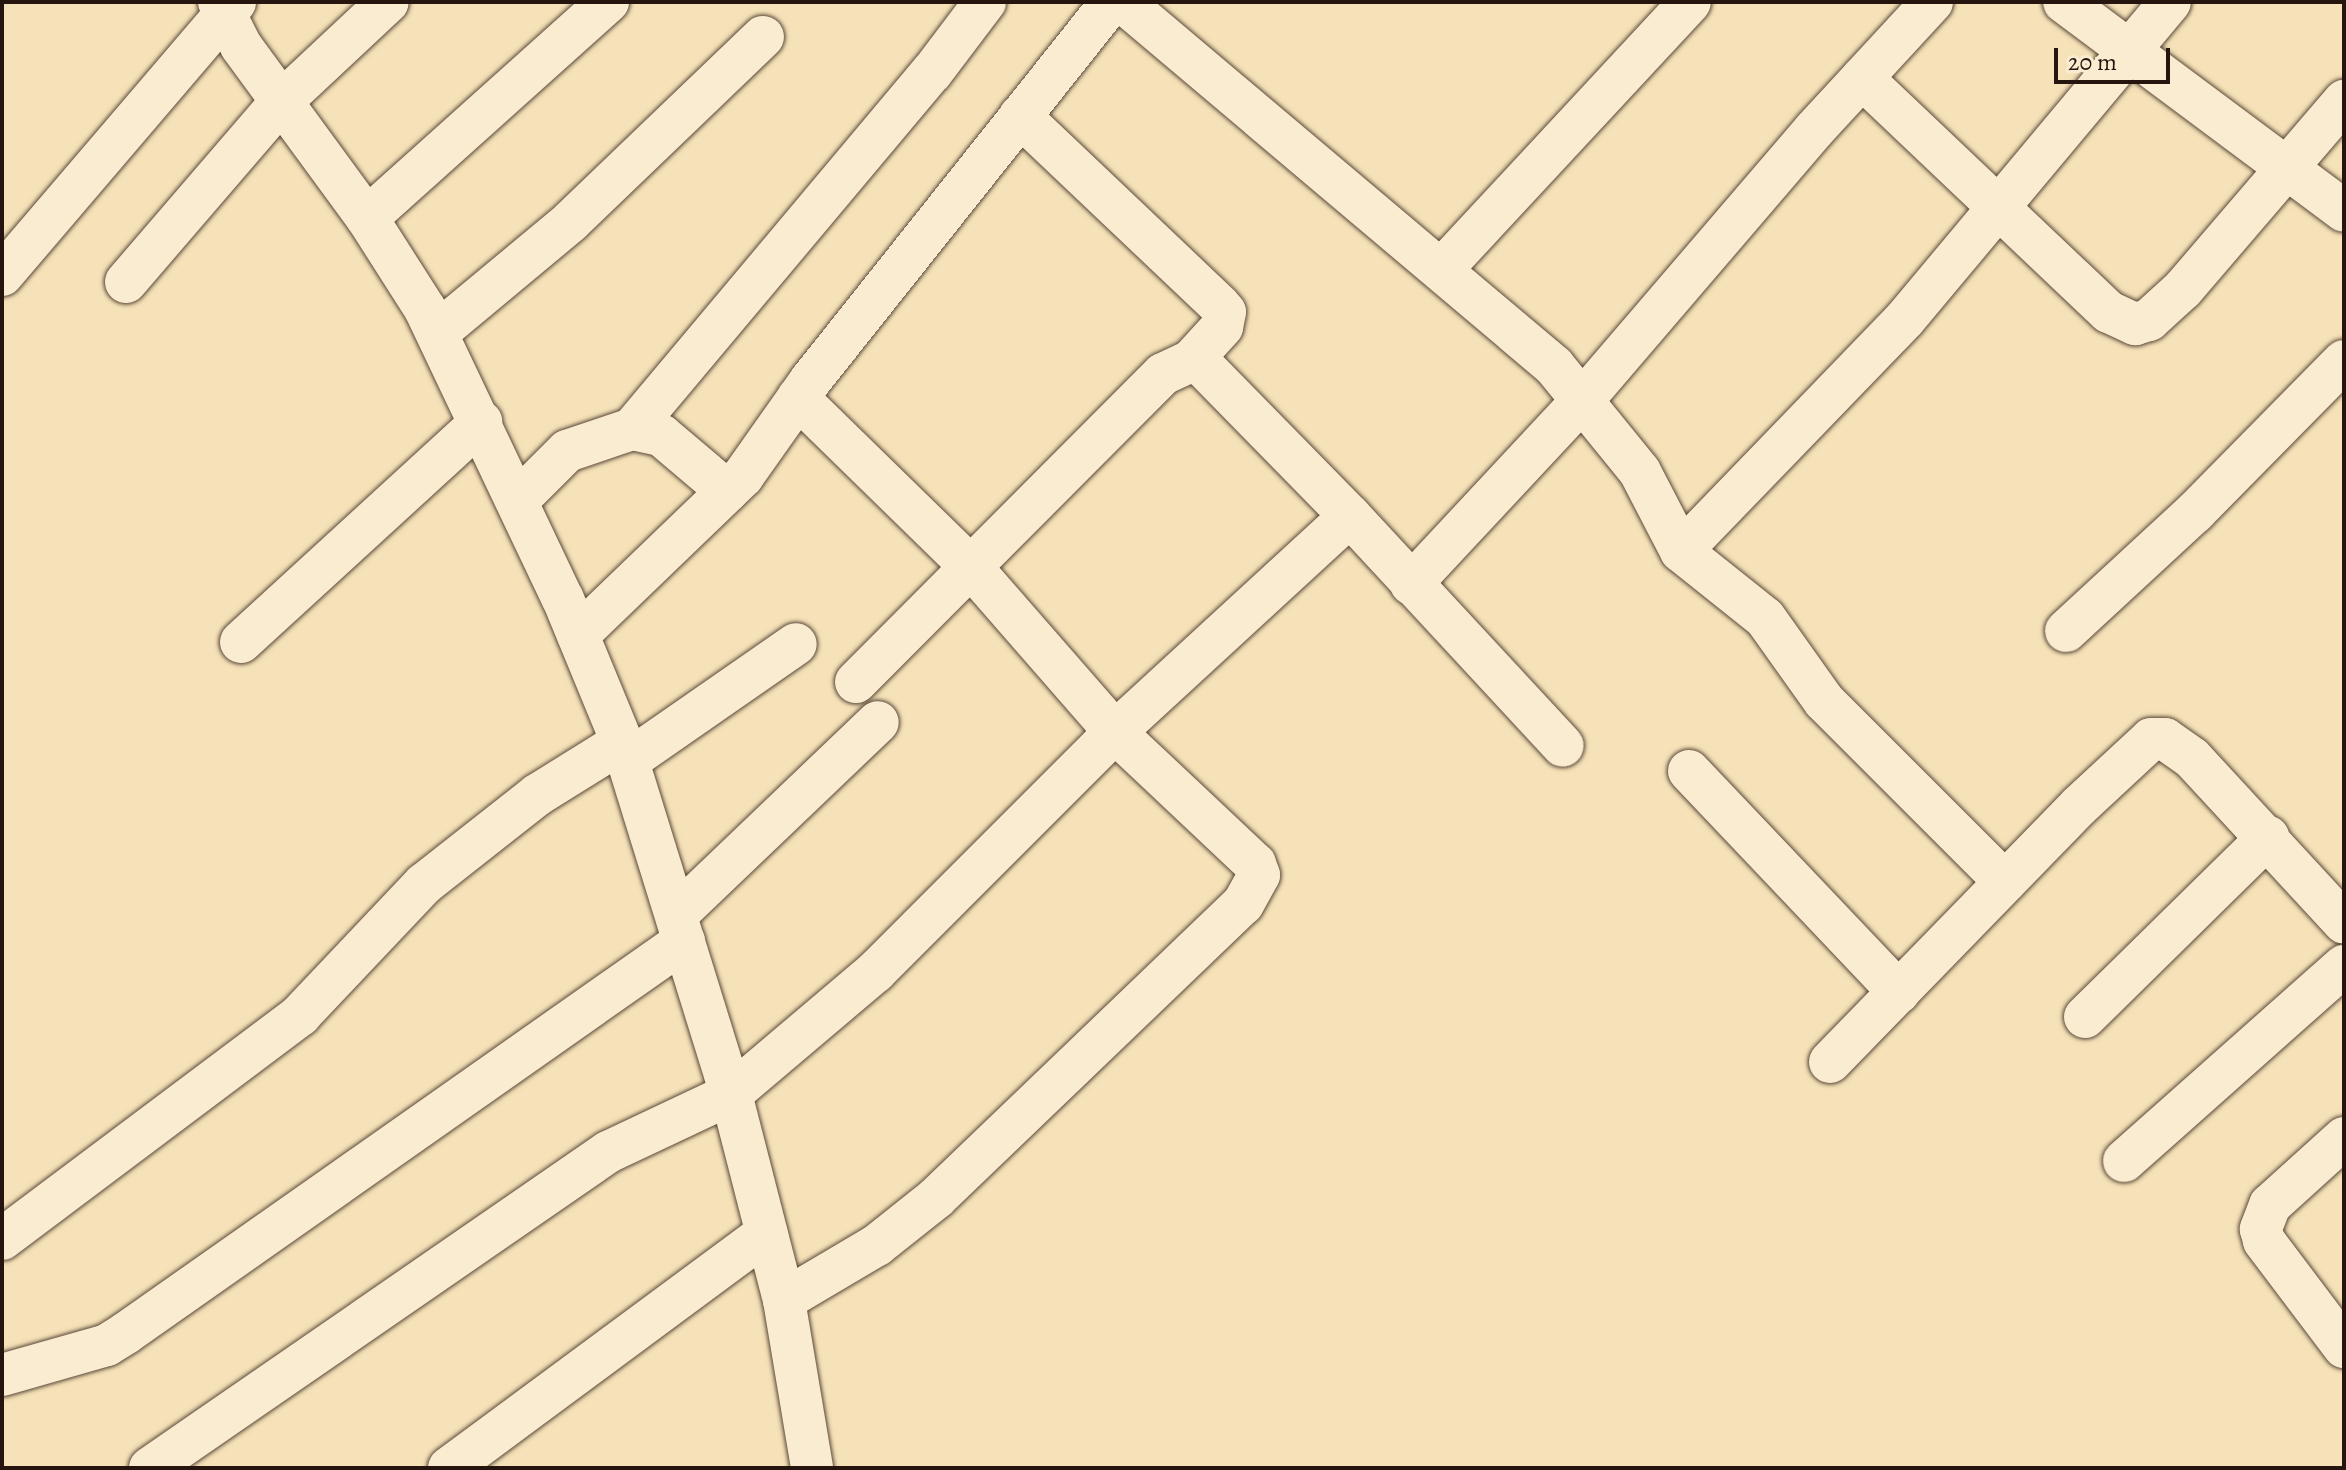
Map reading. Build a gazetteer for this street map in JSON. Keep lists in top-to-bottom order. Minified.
{"scale_bar":"20 m"}
